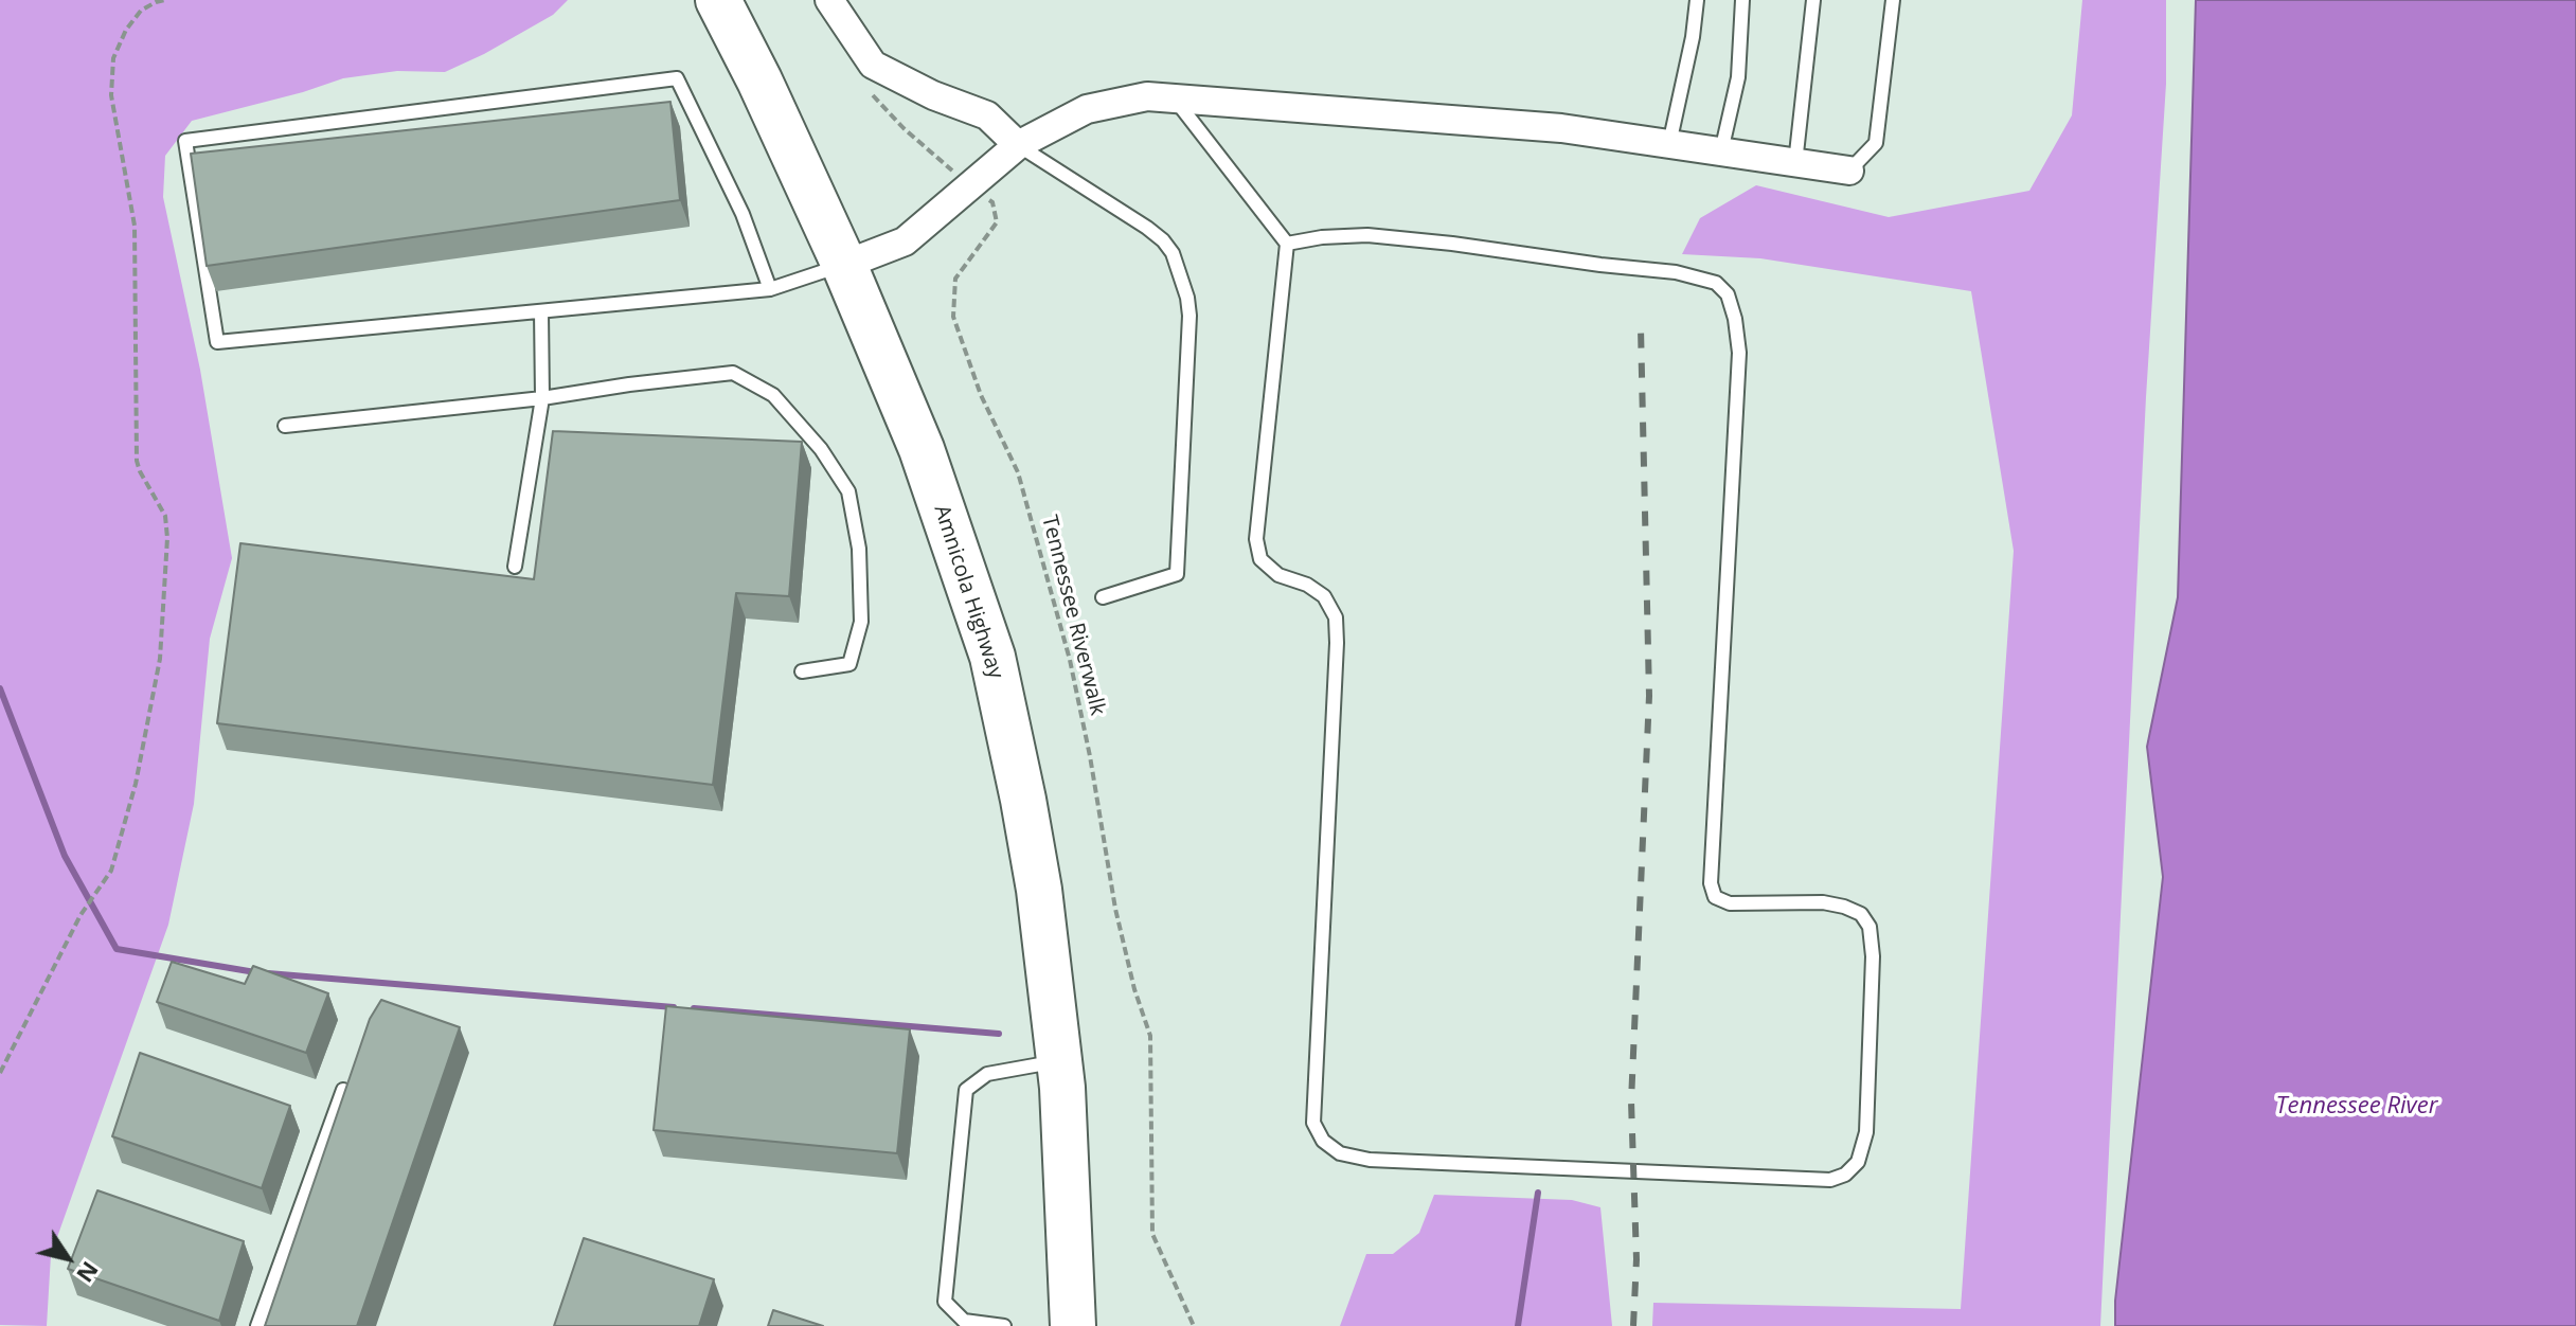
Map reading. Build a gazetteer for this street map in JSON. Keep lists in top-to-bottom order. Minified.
{"streets":{"main road":["Amnicola Highway"],"path":["Tennessee Riverwalk"]},"water":["Tennessee River"],"north":"bottom right"}
